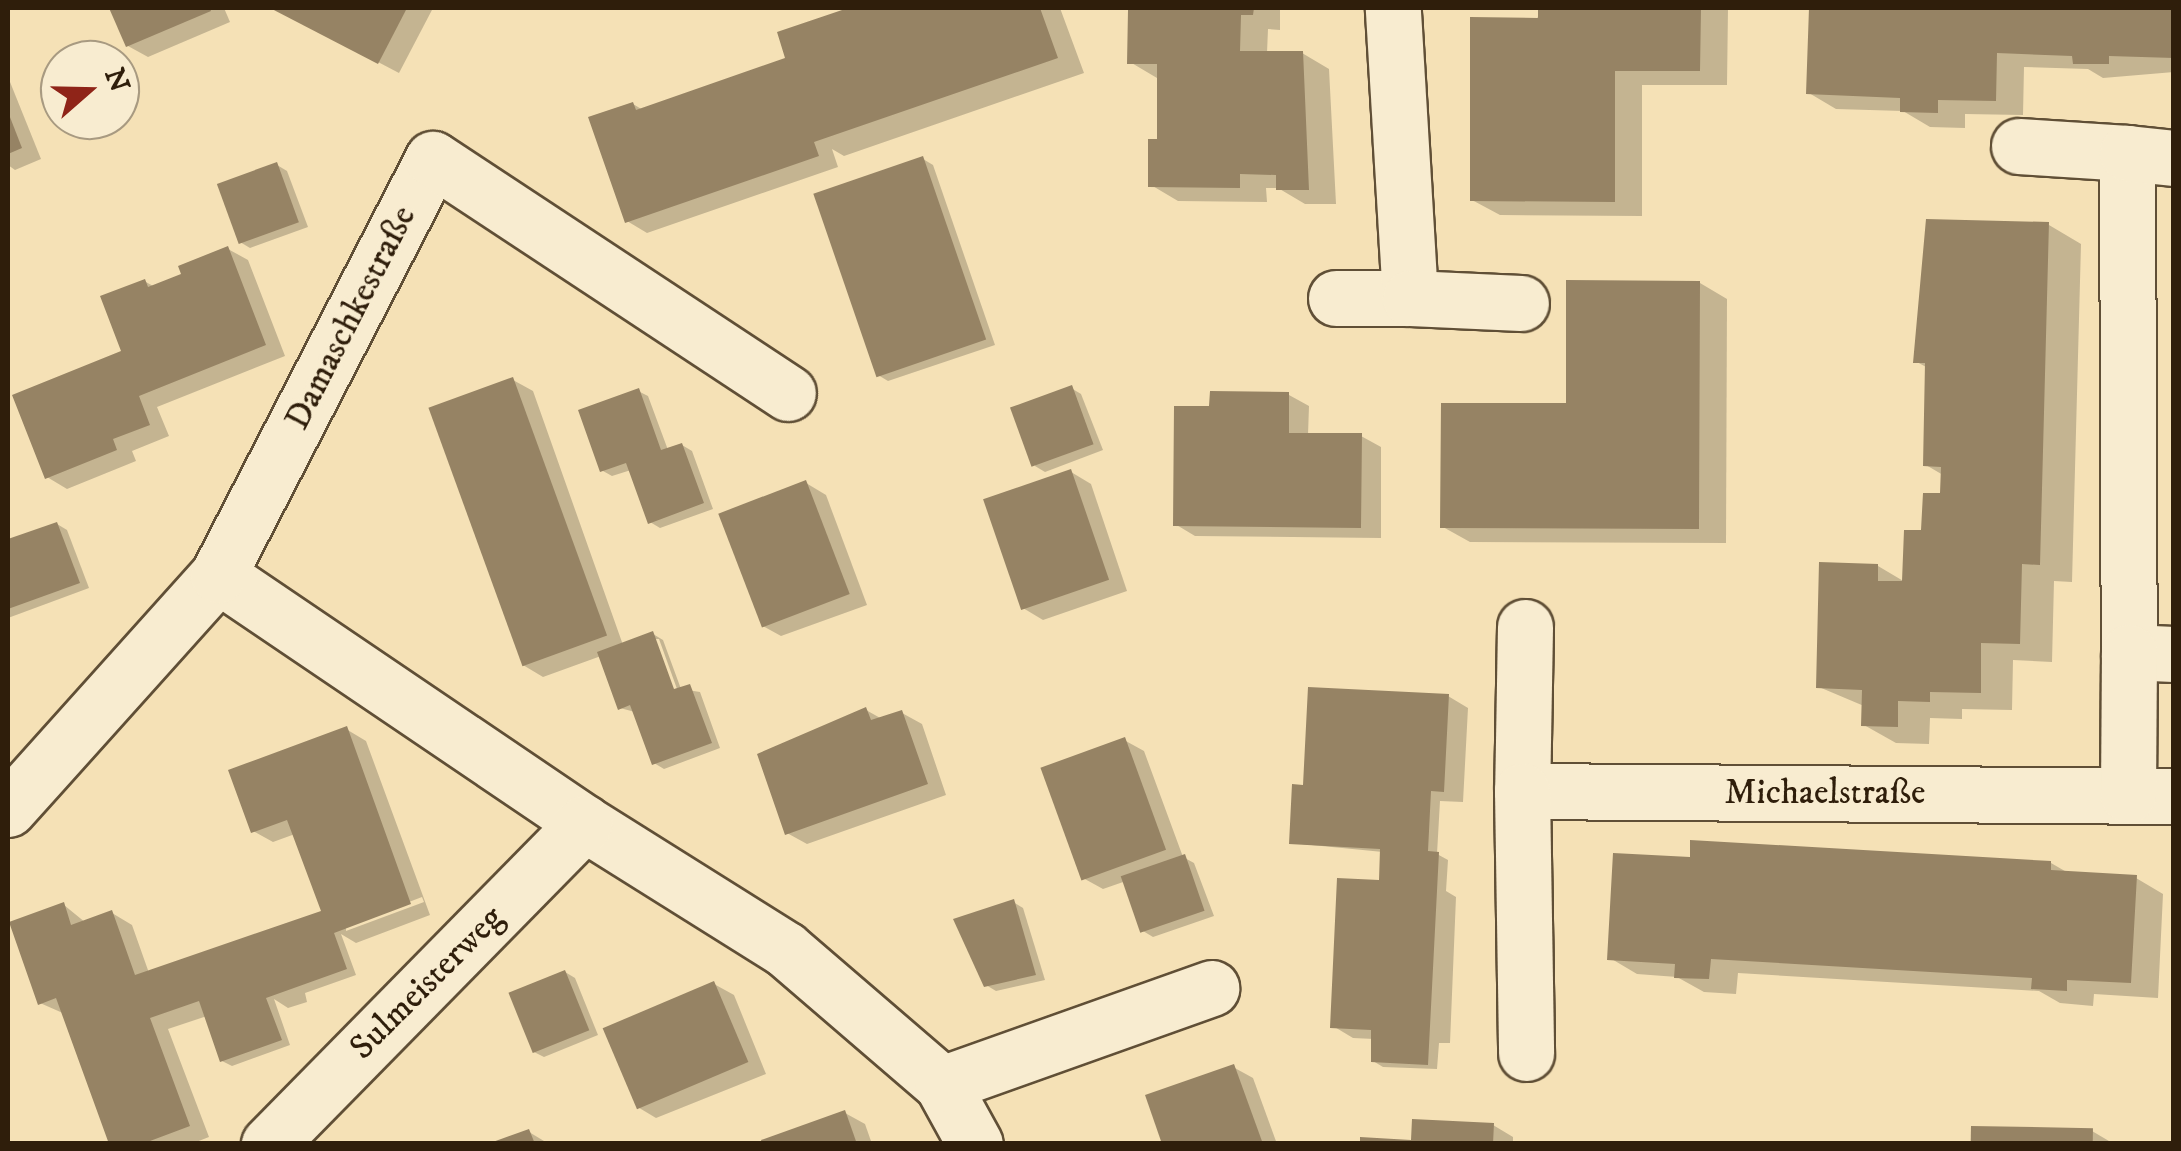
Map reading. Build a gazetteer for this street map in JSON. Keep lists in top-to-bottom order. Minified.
{"streets":{"street":["Damaschkestraße","Michaelstraße","Sulmeisterweg"]},"north":"right"}
